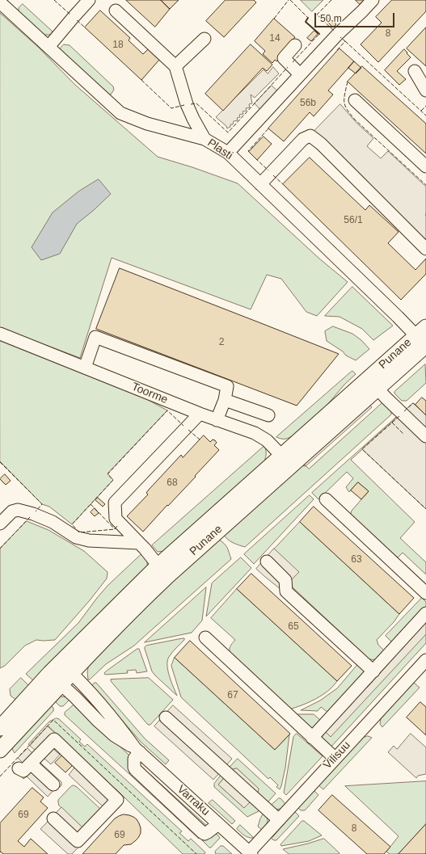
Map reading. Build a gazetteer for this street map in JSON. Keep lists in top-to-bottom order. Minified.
{"streets":{"main road":["Punane"],"street":["Plasti","Toorme","Vilisuu","Varraku"]},"crossings":[["Plasti","Punane"],["Punane","Toorme"],["Punane","Varraku"],["Vilisuu","Varraku"]],"house_numbers":["8","14","18","56b","56/1","2","68","63","65","67","69","8","69"],"scale_bar":"50 m"}
